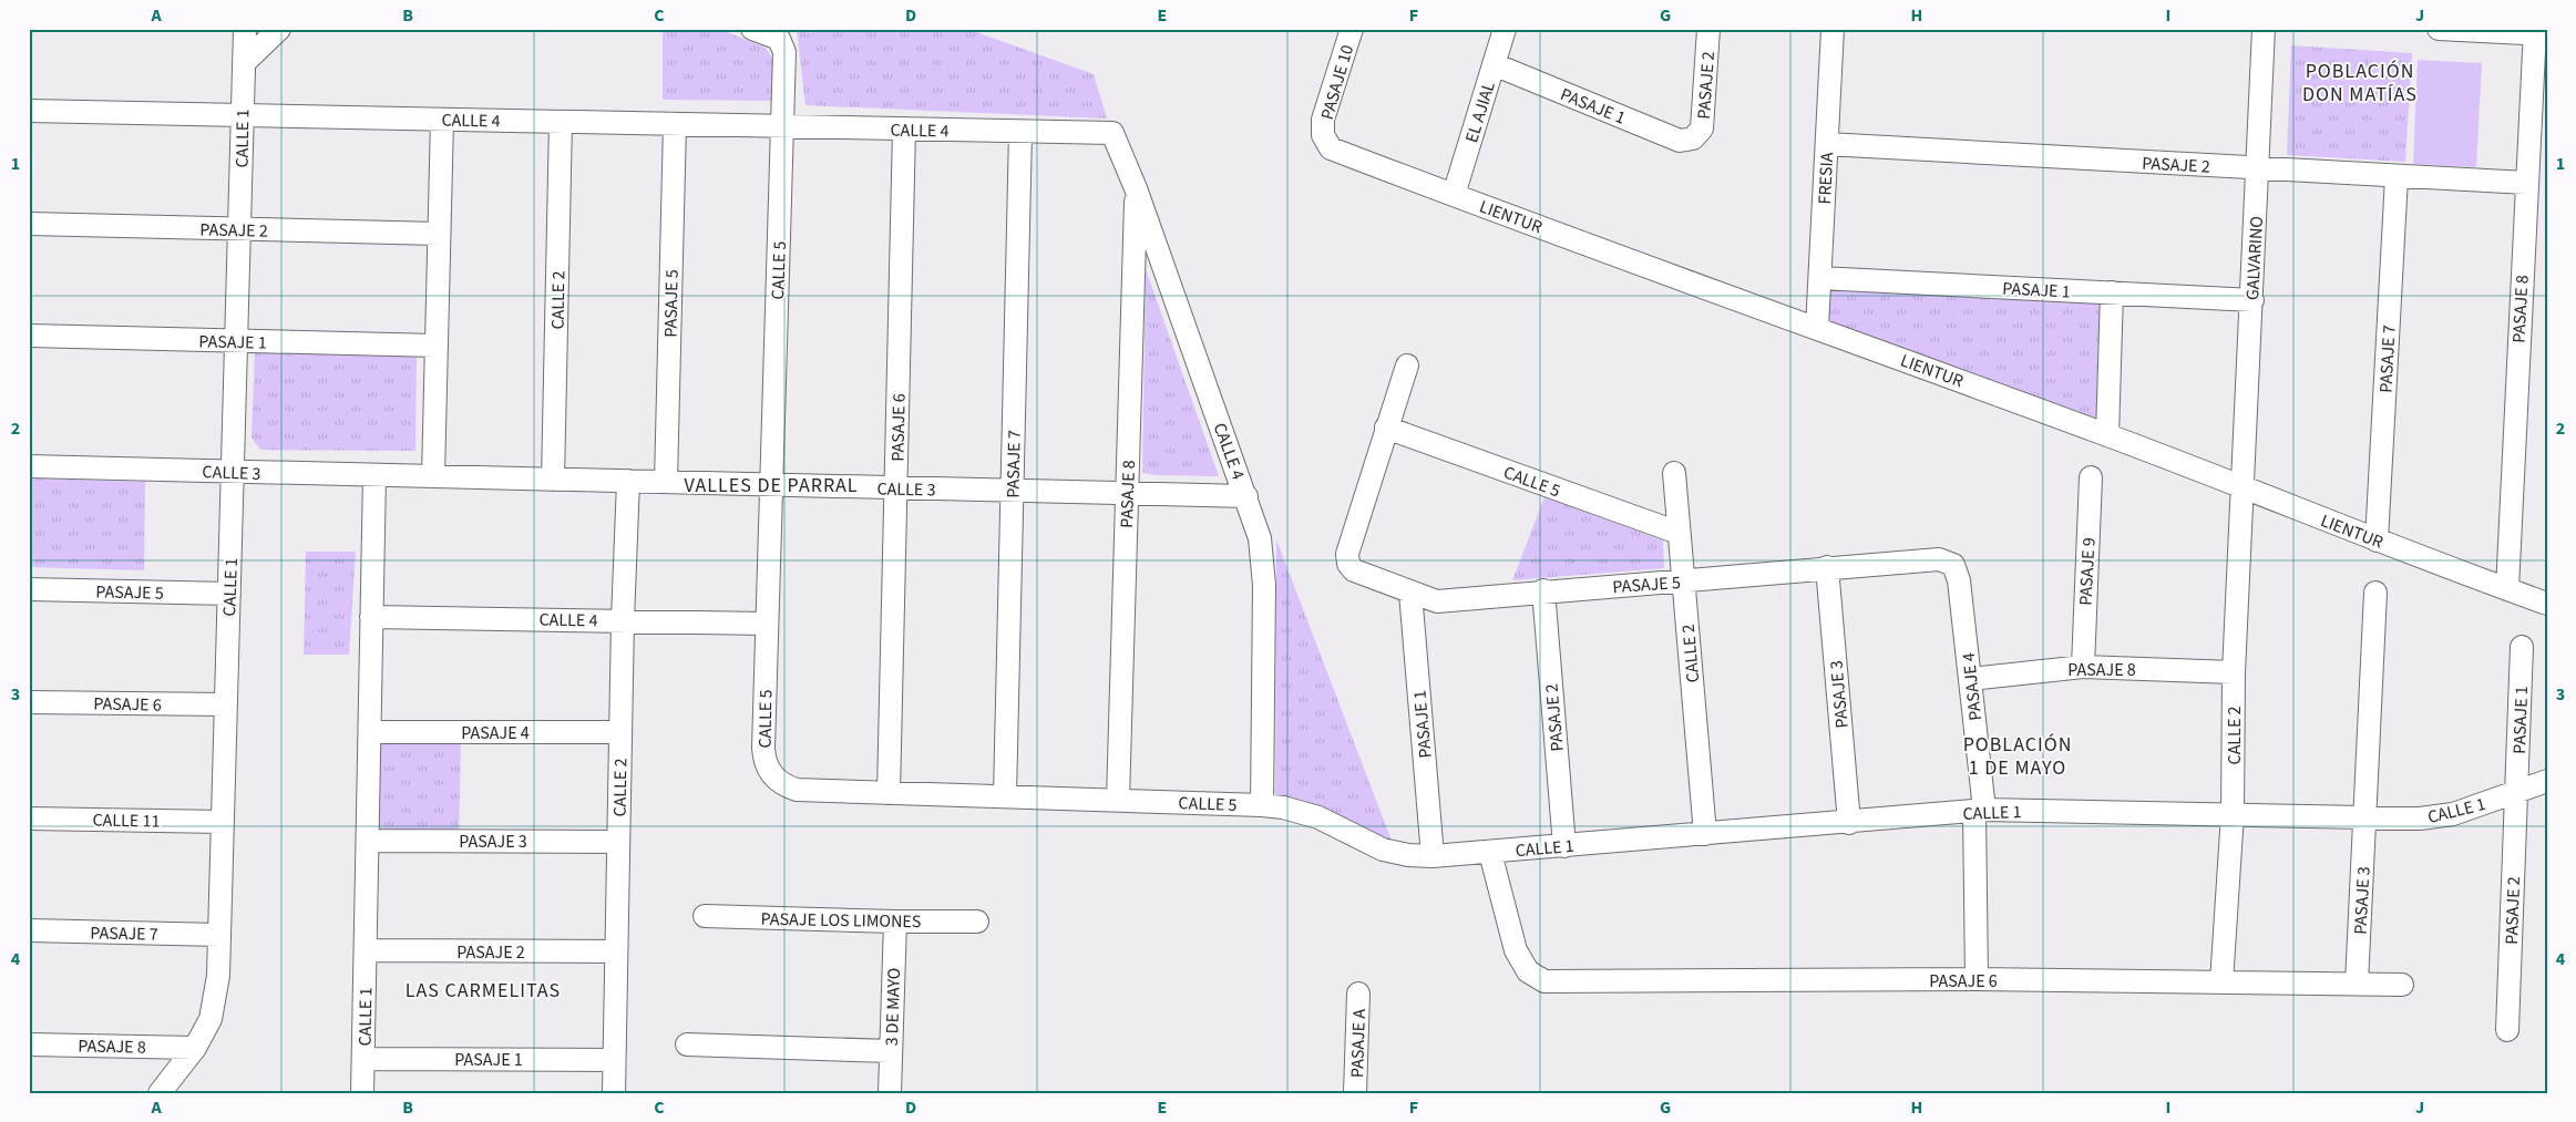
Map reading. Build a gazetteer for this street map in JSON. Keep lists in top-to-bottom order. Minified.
{"streets":{"street":["PASAJE 10","PASAJE 2","PASAJE 1","EL AJIAL","CALLE 4","CALLE 1","FRESIA","LIENTUR","GALVARINO","CALLE 5","CALLE 2","PASAJE 5","PASAJE 8","PASAJE 7","PASAJE 6","CALLE 3","PASAJE 9","PASAJE 4","PASAJE 3","CALLE 11","PASAJE LOS LIMONES","3 DE MAYO","PASAJE A"]},"crossings":[["PASAJE 10","LIENTUR"],["PASAJE 2","PASAJE 1"],["PASAJE 2","CALLE 1"],["PASAJE 2","FRESIA"],["PASAJE 2","GALVARINO"],["PASAJE 2","CALLE 2"],["PASAJE 2","PASAJE 5"],["PASAJE 2","PASAJE 8"],["PASAJE 2","PASAJE 7"],["PASAJE 1","EL AJIAL"],["PASAJE 1","CALLE 1"],["PASAJE 1","FRESIA"],["PASAJE 1","GALVARINO"],["PASAJE 1","CALLE 5"],["PASAJE 1","CALLE 2"],["PASAJE 1","PASAJE 5"],["EL AJIAL","LIENTUR"],["CALLE 4","CALLE 1"],["CALLE 4","CALLE 5"],["CALLE 4","CALLE 2"],["CALLE 4","PASAJE 5"],["CALLE 4","PASAJE 8"],["CALLE 4","PASAJE 7"],["CALLE 4","PASAJE 6"],["CALLE 4","CALLE 3"],["CALLE 1","CALLE 5"],["CALLE 1","CALLE 2"],["CALLE 1","PASAJE 5"],["CALLE 1","PASAJE 8"],["CALLE 1","PASAJE 7"],["CALLE 1","PASAJE 6"],["CALLE 1","CALLE 3"],["CALLE 1","PASAJE 4"],["CALLE 1","PASAJE 3"],["CALLE 1","CALLE 11"],["FRESIA","LIENTUR"],["LIENTUR","GALVARINO"],["LIENTUR","CALLE 2"],["LIENTUR","PASAJE 8"],["LIENTUR","PASAJE 7"],["GALVARINO","CALLE 2"],["CALLE 5","CALLE 2"],["CALLE 5","PASAJE 5"],["CALLE 5","PASAJE 8"],["CALLE 5","PASAJE 7"],["CALLE 5","PASAJE 6"],["CALLE 5","CALLE 3"],["CALLE 2","PASAJE 5"],["CALLE 2","PASAJE 8"],["CALLE 2","PASAJE 6"],["CALLE 2","CALLE 3"],["CALLE 2","PASAJE 4"],["CALLE 2","PASAJE 3"],["PASAJE 5","CALLE 3"],["PASAJE 5","PASAJE 4"],["PASAJE 5","PASAJE 3"],["PASAJE 8","CALLE 3"],["PASAJE 8","PASAJE 9"],["PASAJE 8","PASAJE 4"],["PASAJE 7","CALLE 3"],["PASAJE 6","CALLE 3"],["PASAJE 6","PASAJE 4"],["PASAJE 6","PASAJE 3"],["PASAJE LOS LIMONES","3 DE MAYO"]],"districts":["POBLACIÓN DON MATÍAS","VALLES DE PARRAL","POBLACIÓN 1 DE MAYO","LAS CARMELITAS"],"grid":{"columns":["A","B","C","D","E","F","G","H","I","J"],"rows":["1","2","3","4"]}}
